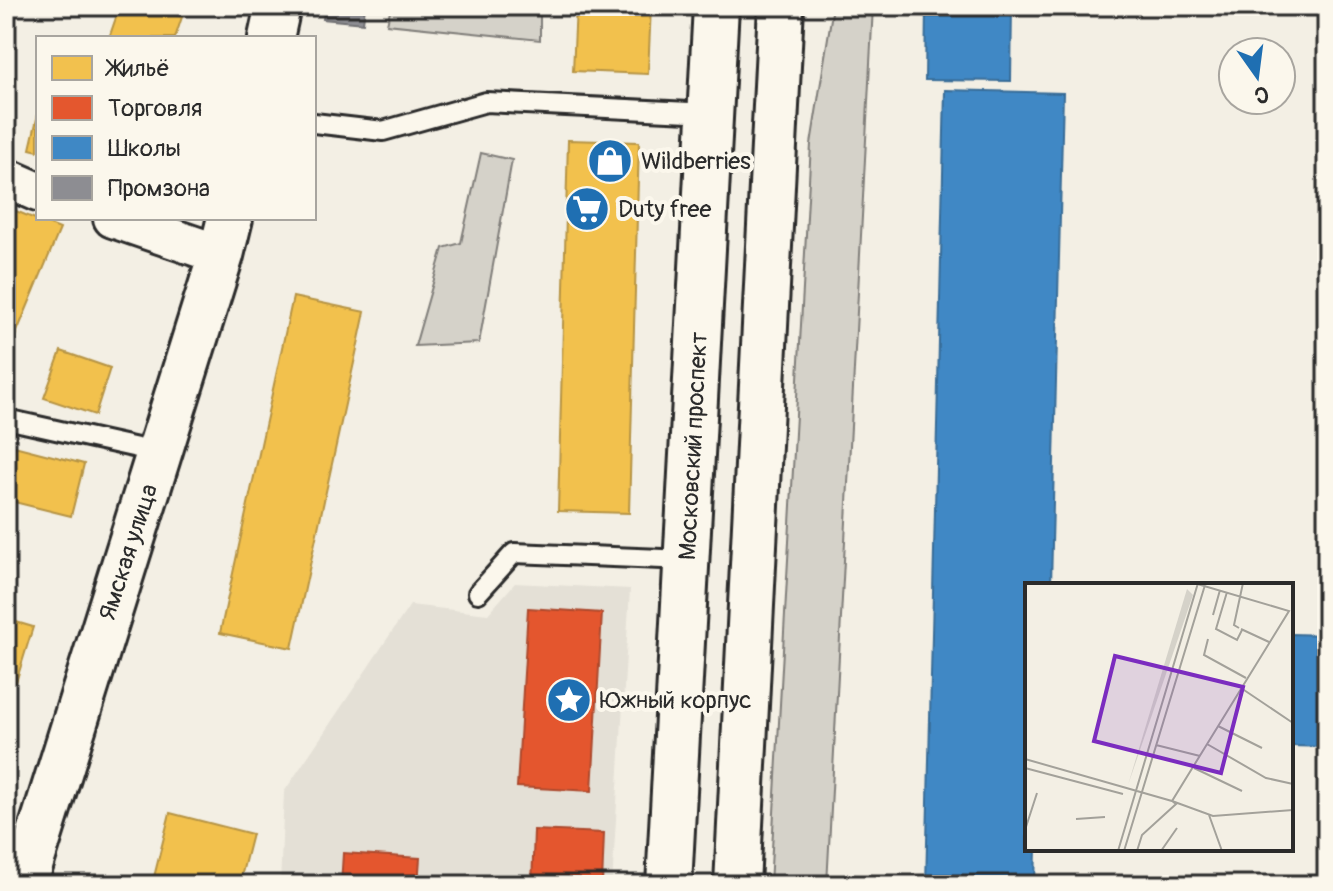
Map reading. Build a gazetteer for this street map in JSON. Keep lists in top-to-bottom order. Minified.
{"streets":{"main road":["Московский проспект","Ямская улица"]},"places":{"shop":["Wildberries"],"supermarket":["Duty free"],"place":["Южный корпус"]},"legend":["Жильё","Торговля","Школы","Промзона"],"north":"bottom"}
